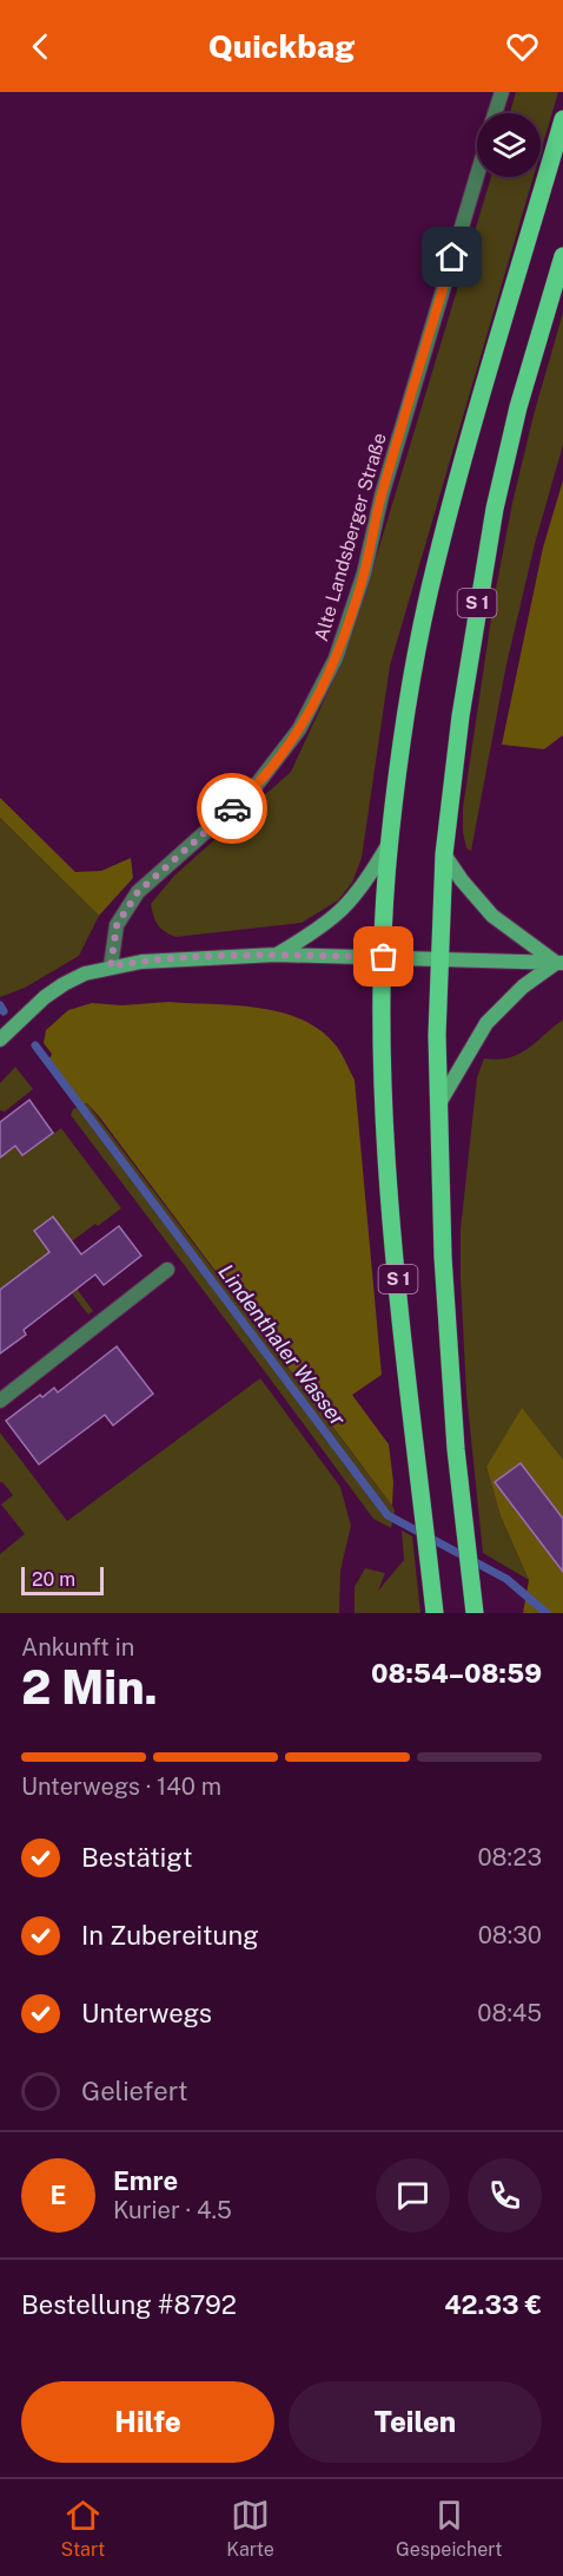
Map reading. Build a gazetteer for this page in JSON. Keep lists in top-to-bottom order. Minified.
{"streets":{"main road":["S 1"],"street":["Alte Landsberger Straße"]},"water":["Lindenthaler Wasser"],"scale_bar":"20 m","page":{"header":"Quickbag","scale":"20 m","heading":["2 Min.","Ankunft in","08:54–08:59"],"panel":["Emre","Kurier · 4.5","Bestellung #8792","42.33 €"],"bar":"Unterwegs · 140 m","list":[["Bestätigt","08:23"],["In Zubereitung","08:30"],["Unterwegs","08:45"],"Geliefert"],"round":"E","buttons":["Hilfe","Teilen"],"tabs":["Start","Karte","Gespeichert"]}}
